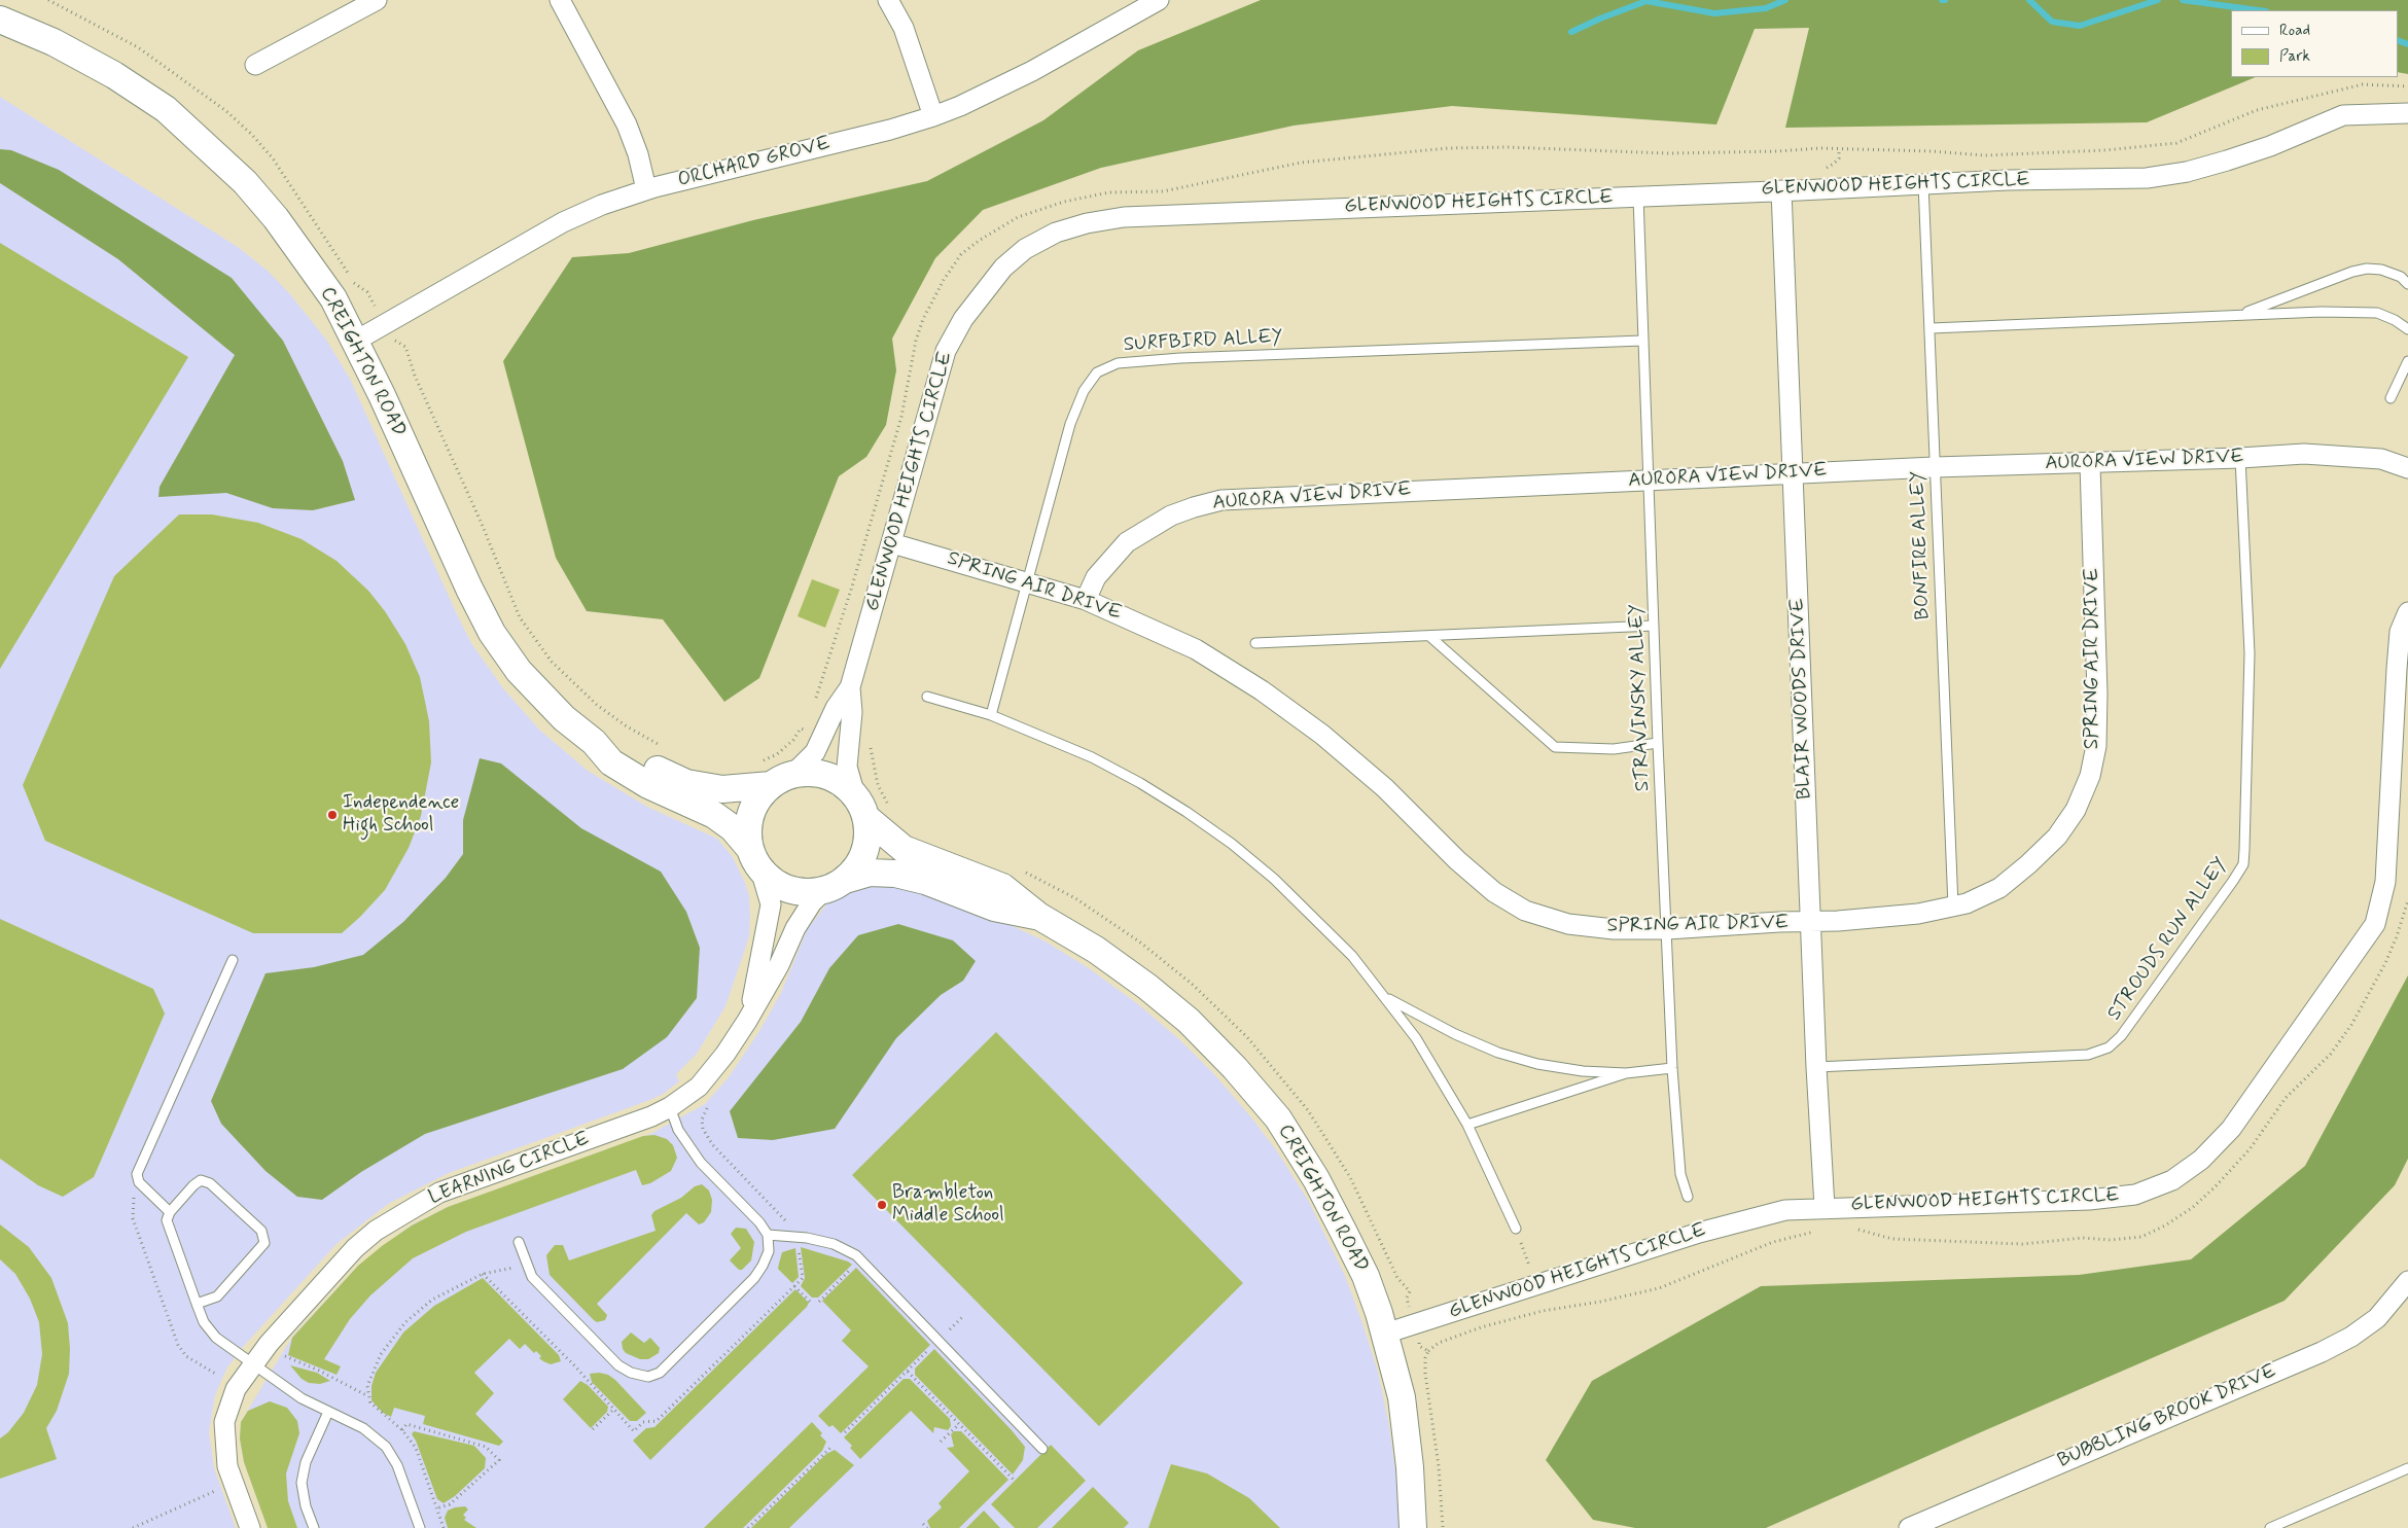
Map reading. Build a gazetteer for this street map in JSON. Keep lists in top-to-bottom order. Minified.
{"streets":{"street":["ORCHARD GROVE","GLENWOOD HEIGHTS CIRCLE","CREIGHTON ROAD","AURORA VIEW DRIVE","SPRING AIR DRIVE","BLAIR WOODS DRIVE","LEARNING CIRCLE","BUBBLING BROOK DRIVE"],"lane":["SURFBIRD ALLEY","BONFIRE ALLEY","STRAVINSKY ALLEY","STROUDS RUN ALLEY"]},"crossings":[["ORCHARD GROVE","CREIGHTON ROAD"],["GLENWOOD HEIGHTS CIRCLE","CREIGHTON ROAD"],["GLENWOOD HEIGHTS CIRCLE","BONFIRE ALLEY"],["GLENWOOD HEIGHTS CIRCLE","SPRING AIR DRIVE"],["GLENWOOD HEIGHTS CIRCLE","STRAVINSKY ALLEY"],["GLENWOOD HEIGHTS CIRCLE","BLAIR WOODS DRIVE"],["GLENWOOD HEIGHTS CIRCLE","LEARNING CIRCLE"],["SURFBIRD ALLEY","SPRING AIR DRIVE"],["SURFBIRD ALLEY","STRAVINSKY ALLEY"],["CREIGHTON ROAD","LEARNING CIRCLE"],["AURORA VIEW DRIVE","BONFIRE ALLEY"],["AURORA VIEW DRIVE","SPRING AIR DRIVE"],["AURORA VIEW DRIVE","STRAVINSKY ALLEY"],["AURORA VIEW DRIVE","BLAIR WOODS DRIVE"],["AURORA VIEW DRIVE","STROUDS RUN ALLEY"],["BONFIRE ALLEY","SPRING AIR DRIVE"],["SPRING AIR DRIVE","STRAVINSKY ALLEY"],["SPRING AIR DRIVE","BLAIR WOODS DRIVE"],["BLAIR WOODS DRIVE","STROUDS RUN ALLEY"]],"places":["Independence High School","Brambleton Middle School"],"legend":["Road","Park"]}
